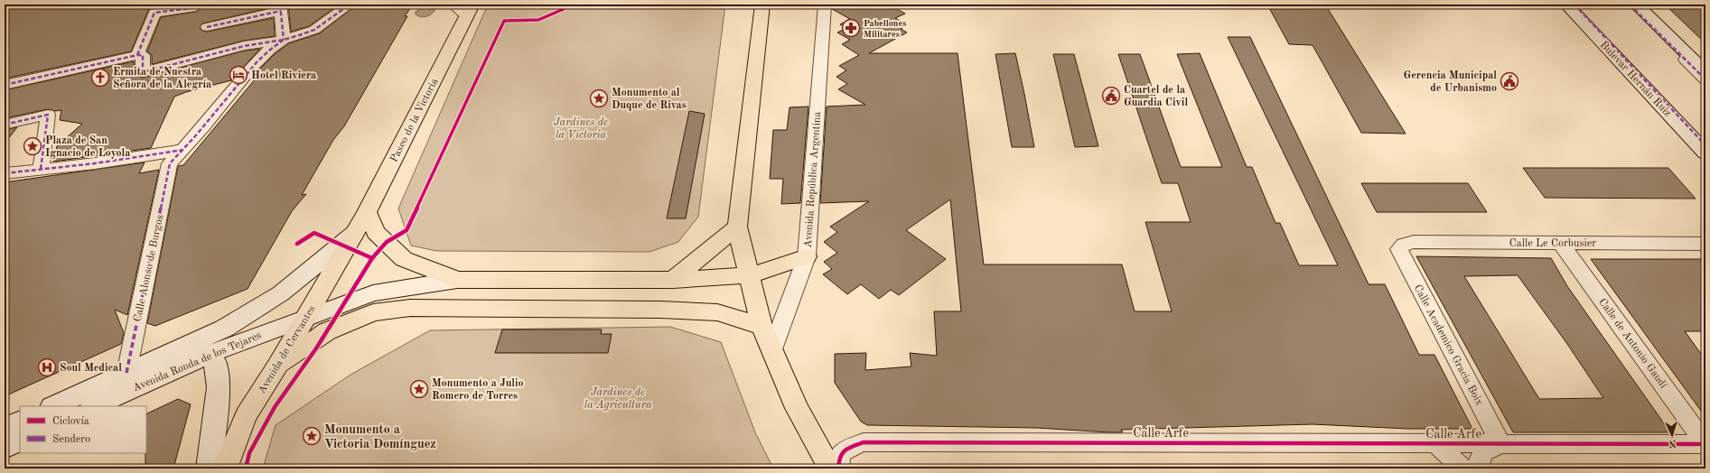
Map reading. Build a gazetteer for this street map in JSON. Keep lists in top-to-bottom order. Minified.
{"streets":{"main road":["Bulevar Hernán Ruiz","Paseo de la Victoria","Avenida de Cervantes","Avenida Ronda de los Tejares"],"street":["Avenida República Argentina","Calle Le Corbusier","Calle Alonso de Burgos","Calle de Antonio Gaudí","Calle Academico Gracia Boix","Calle Arfe"]},"crossings":[["Paseo de la Victoria","Avenida de Cervantes"],["Paseo de la Victoria","Avenida Ronda de los Tejares"],["Calle Le Corbusier","Calle de Antonio Gaudí"],["Calle Le Corbusier","Calle Academico Gracia Boix"],["Calle Alonso de Burgos","Avenida Ronda de los Tejares"],["Calle de Antonio Gaudí","Calle Arfe"],["Calle Academico Gracia Boix","Calle Arfe"],["Avenida de Cervantes","Avenida Ronda de los Tejares"]],"parks":["Jardines de la Victoria","Jardines de la Agricultura"],"places":{"pharmacy":["Pabellones Militares"],"hotel":["Hotel Riviera"],"church":["Ermita de Nuestra Señora de la Alegría"],"public building":["Gerencia Municipal de Urbanismo","Cuartel de la Guardia Civil"],"place":["Monumento al Duque de Rivas","Plaza de San Ignacio de Loyola","Monumento a Julio Romero de Torres","Monumento a Victoria Domínguez"],"hospital":["Soul Medical"]},"legend":["Ciclovía","Sendero"],"north":"bottom"}
